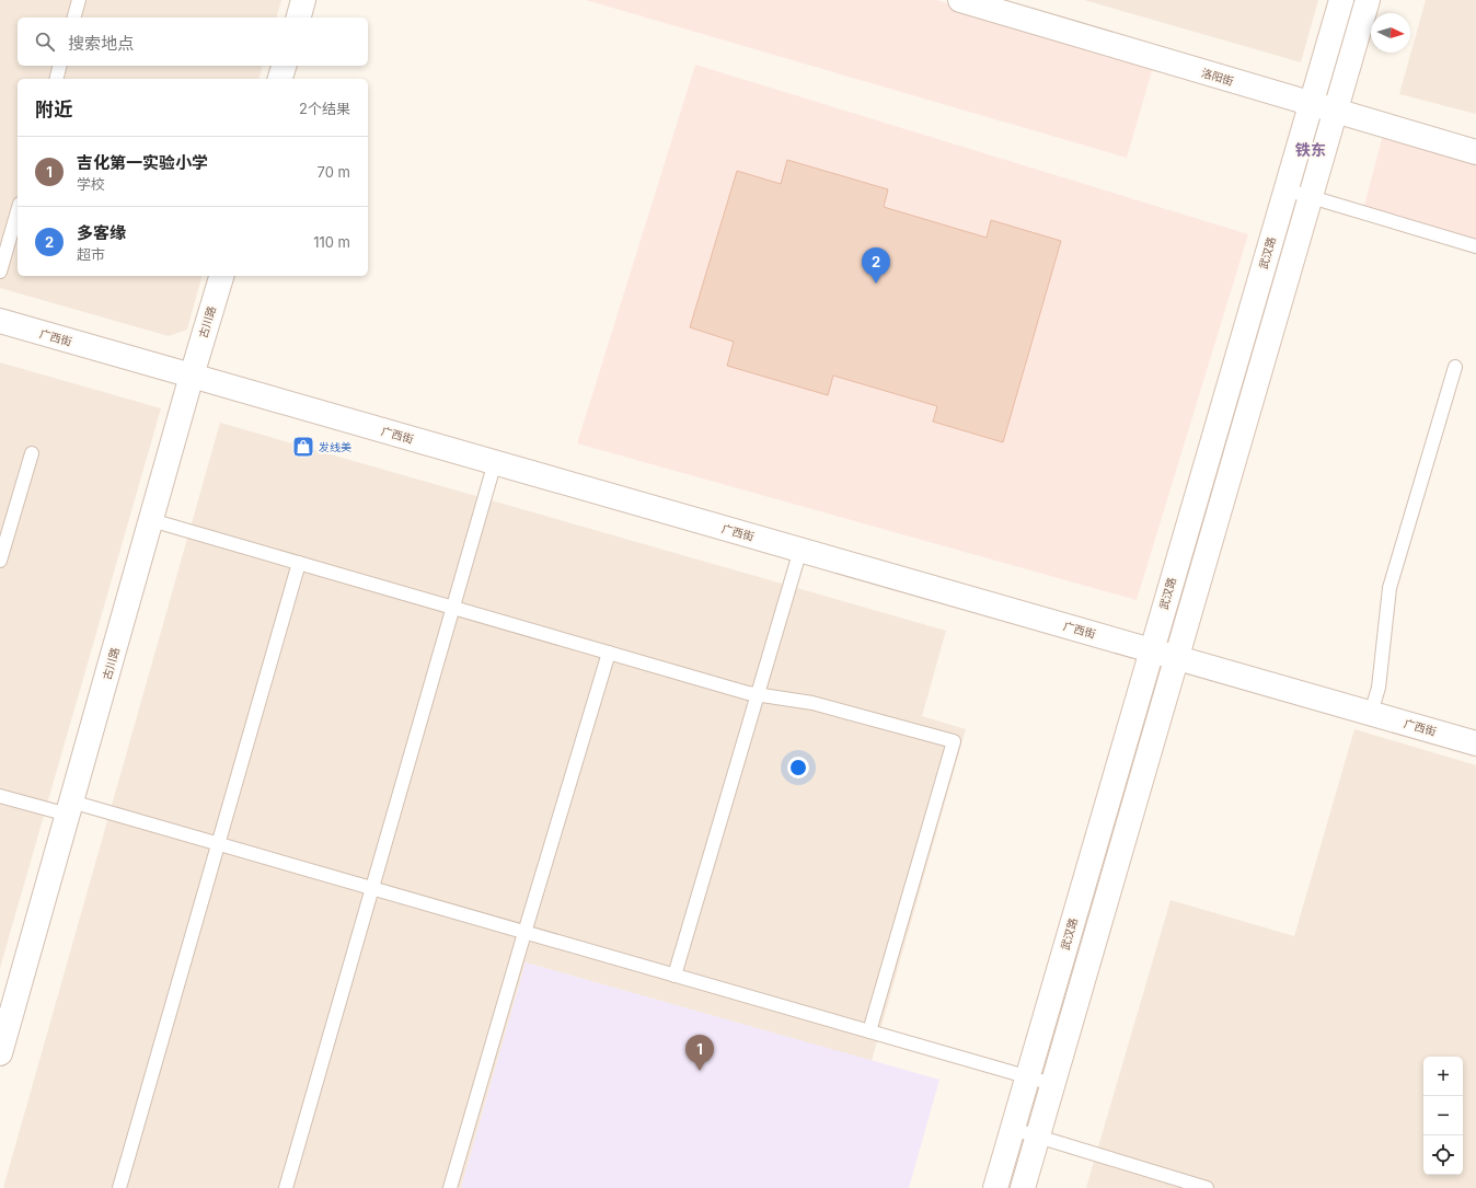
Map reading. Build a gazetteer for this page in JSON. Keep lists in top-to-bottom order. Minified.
{"streets":{"street":["洛阳街","武汉路","古川路","广西街"]},"crossings":[["洛阳街","武汉路"],["武汉路","广西街"],["古川路","广西街"]],"districts":["铁东"],"places":{"shop":["发线美"]},"north":"right","page":{"search":"搜索地点","heading":["附近","2个结果"],"list":[{"mark":"1","name":"吉化第一实验小学","note":"学校","value":"70 m"},{"mark":"2","name":"多客缘","note":"超市","value":"110 m"}],"pins":["2","1"],"map_buttons":["+","−"]}}
